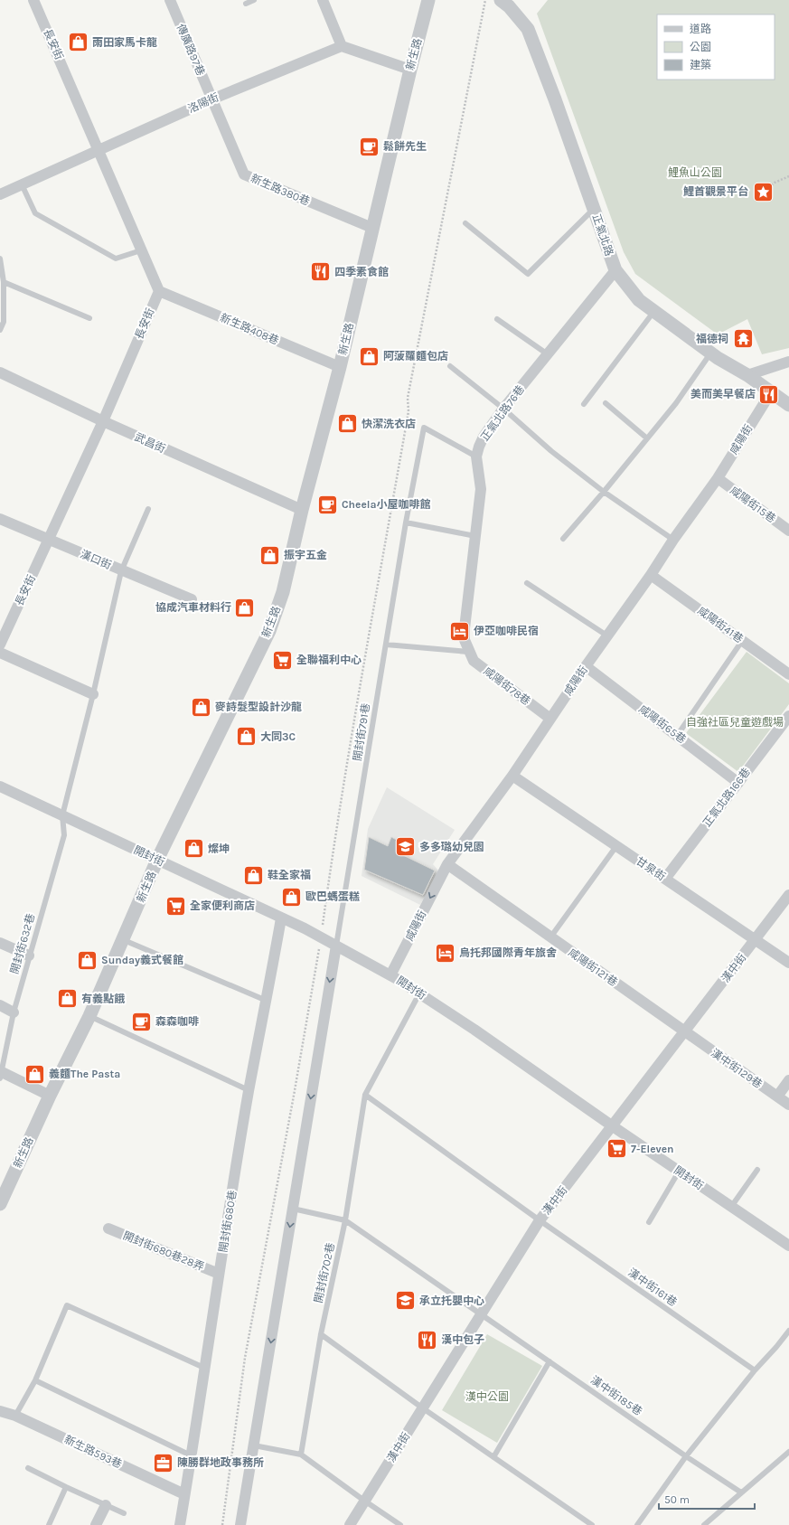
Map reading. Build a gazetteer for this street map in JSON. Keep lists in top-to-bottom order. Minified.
{"streets":{"street":["長安街","傳廣路97巷","新生路","洛陽街","新生路380巷","正氣北路","新生路408巷","正氣北路76巷","咸陽街","武昌街","咸陽街15巷","漢口街","咸陽街41巷","咸陽街78巷","咸陽街65巷","正氣北路166巷","開封街","甘泉街","咸陽街121巷","漢中街","漢中街129巷","開封街680巷","開封街680巷28弄","新生路593巷"],"lane":["開封街791巷","開封街632巷","開封街702巷","漢中街161巷","漢中街185巷"]},"crossings":[["長安街","洛陽街"],["長安街","新生路408巷"],["長安街","武昌街"],["長安街","漢口街"],["傳廣路97巷","洛陽街"],["傳廣路97巷","新生路380巷"],["新生路","新生路380巷"],["新生路","新生路408巷"],["新生路","武昌街"],["新生路","開封街"],["洛陽街","新生路380巷"],["正氣北路","正氣北路76巷"],["正氣北路","咸陽街"],["正氣北路76巷","咸陽街78巷"],["正氣北路76巷","開封街791巷"],["咸陽街","咸陽街15巷"],["咸陽街","咸陽街41巷"],["咸陽街","咸陽街78巷"],["咸陽街","咸陽街65巷"],["咸陽街","開封街"],["咸陽街","甘泉街"],["咸陽街","咸陽街121巷"],["漢口街","開封街632巷"],["咸陽街65巷","正氣北路166巷"],["開封街791巷","開封街"],["正氣北路166巷","甘泉街"],["開封街","開封街632巷"],["開封街","漢中街"],["開封街","開封街680巷"],["開封街","開封街702巷"],["甘泉街","漢中街"],["咸陽街121巷","漢中街"],["咸陽街121巷","漢中街129巷"],["漢中街","漢中街129巷"],["漢中街","漢中街161巷"],["漢中街","漢中街185巷"],["開封街680巷","開封街680巷28弄"],["開封街680巷","新生路593巷"],["開封街702巷","漢中街161巷"],["開封街702巷","漢中街185巷"]],"parks":["鯉魚山公園","自強社區兒童遊戲場","漢中公園"],"places":{"shop":["雨田家馬卡龍","阿菠蘿麵包店","快潔洗衣店","振宇五金","協成汽車材料行","麥詩髮型設計沙龍","大同3C","燦坤","鞋全家福","歐巴螞蛋糕","Sunday義式餐館","有義點餓","義麵The Pasta"],"cafe":["鬆餅先生","Cheela小屋咖啡館","森森咖啡"],"place":["鯉首觀景平台"],"restaurant":["四季素食館","美而美早餐店","漢中包子"],"temple":["福德祠"],"hotel":["伊亞咖啡民宿","烏托邦國際青年旅舍"],"supermarket":["全聯福利中心","全家便利商店","7-Eleven"],"school or university":["多多璐幼兒園","承立托嬰中心"],"office":["陳勝群地政事務所"]},"legend":["道路","公園","建築"],"scale_bar":"50 m"}
